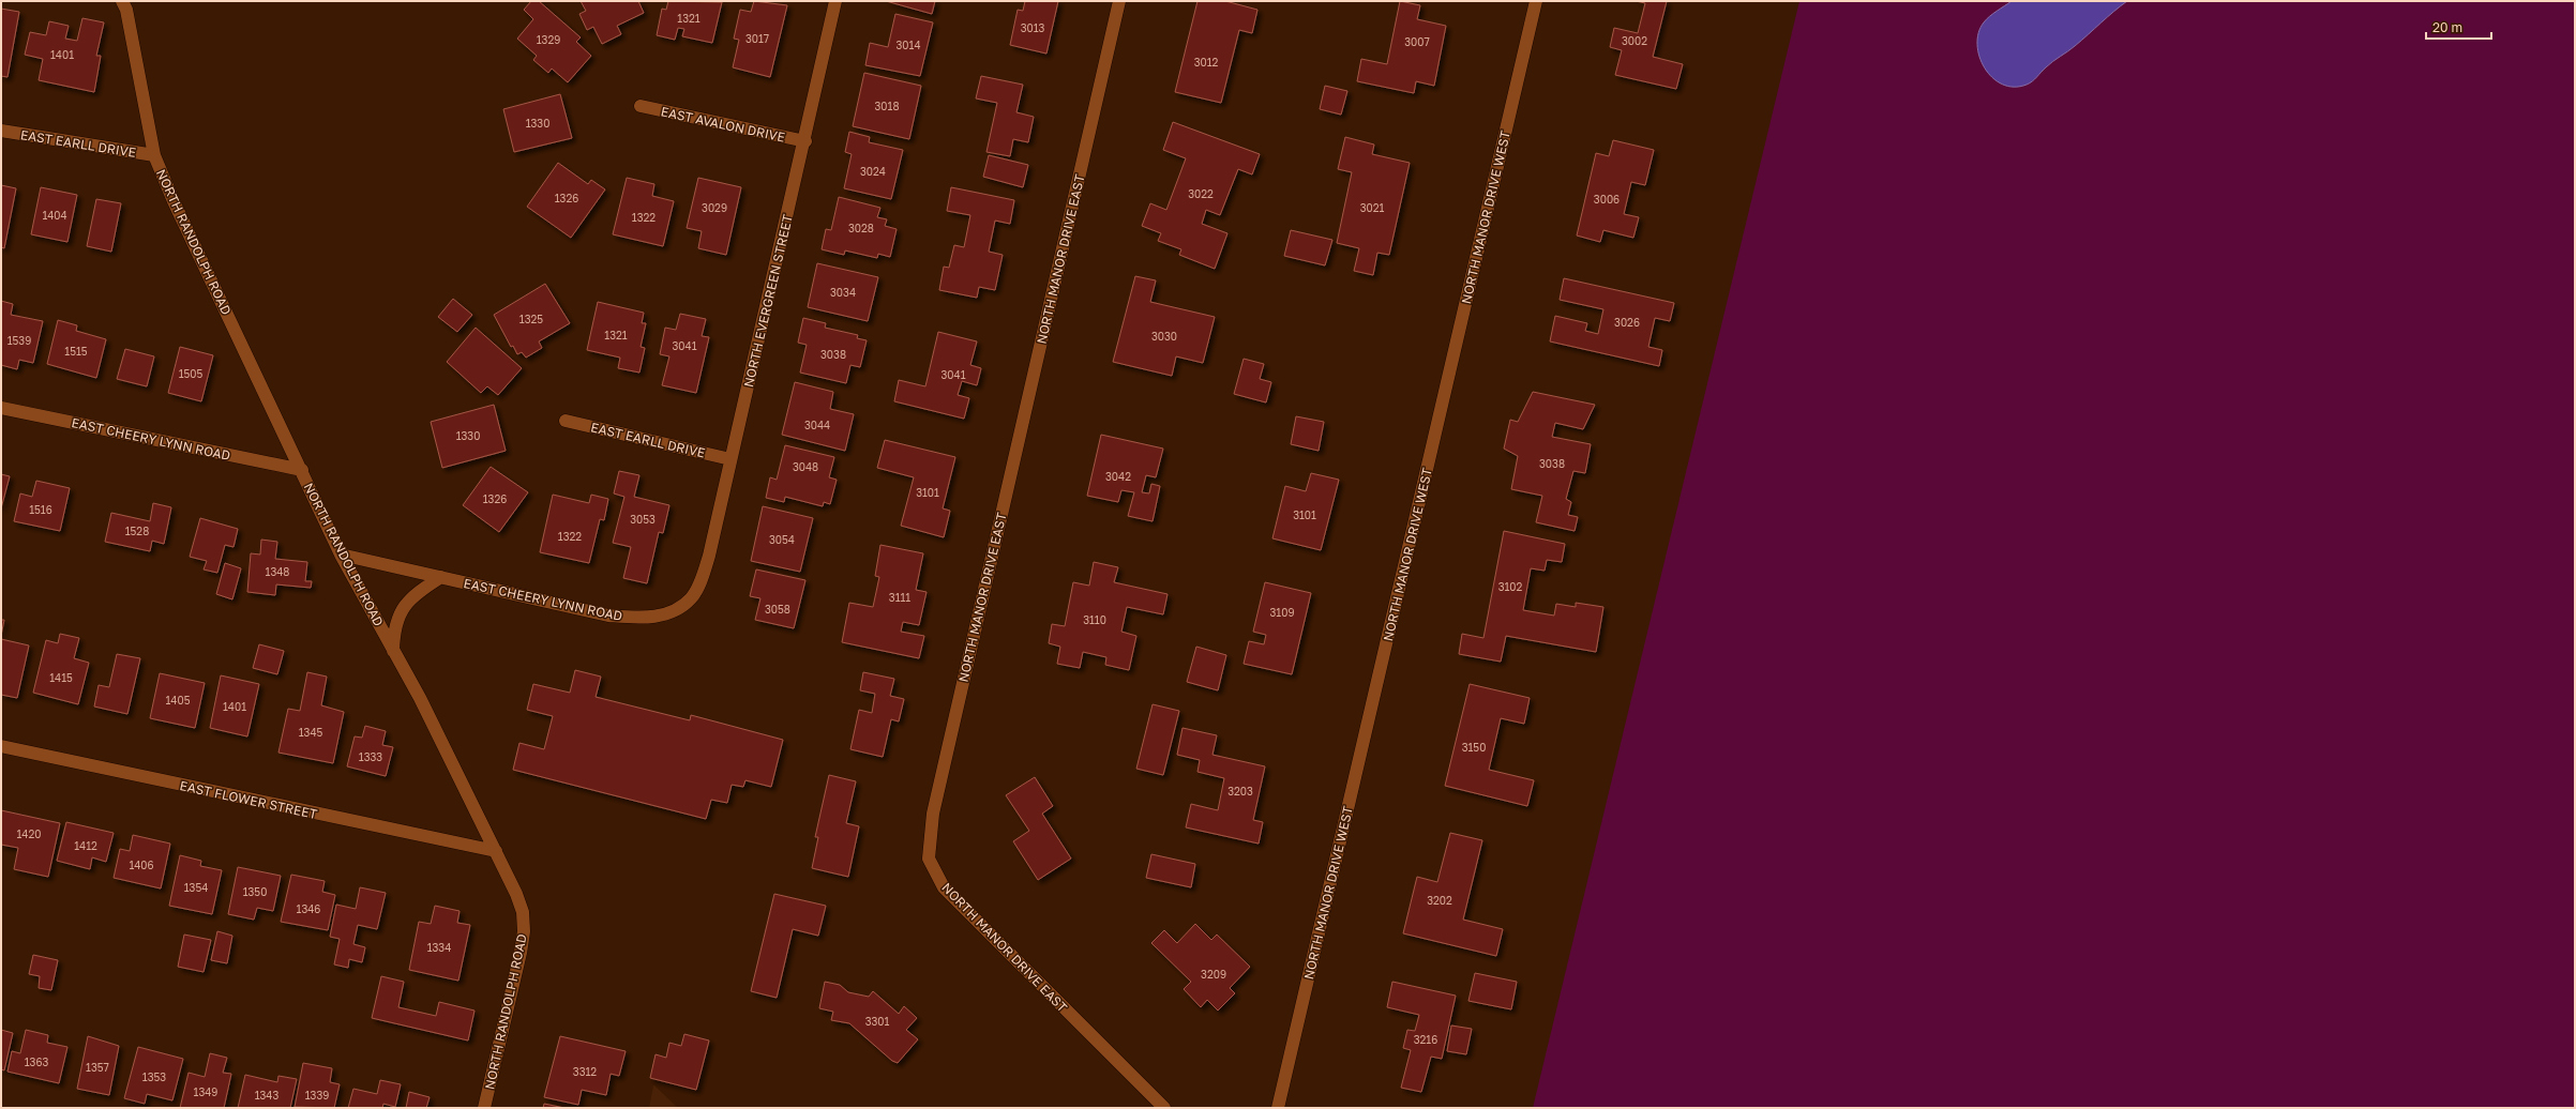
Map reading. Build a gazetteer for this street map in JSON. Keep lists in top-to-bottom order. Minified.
{"streets":{"street":["EAST AVALON DRIVE","EAST EARLL DRIVE","NORTH MANOR DRIVE WEST","NORTH RANDOLPH ROAD","NORTH MANOR DRIVE EAST","NORTH EVERGREEN STREET","EAST CHEERY LYNN ROAD","EAST FLOWER STREET"]},"crossings":[["EAST AVALON DRIVE","NORTH EVERGREEN STREET"],["EAST EARLL DRIVE","NORTH RANDOLPH ROAD"],["EAST EARLL DRIVE","NORTH EVERGREEN STREET"],["NORTH RANDOLPH ROAD","EAST CHEERY LYNN ROAD"],["NORTH RANDOLPH ROAD","EAST FLOWER STREET"],["NORTH EVERGREEN STREET","EAST CHEERY LYNN ROAD"]],"house_numbers":["1321","3013","3017","1329","3002","3007","3014","1401","3012","3018","1330","3024","3022","1326","3006","3029","3021","1404","1322","3028","3034","1325","3026","1321","3030","1539","3041","1515","3038","1505","3041","3044","1330","3038","3048","3042","3101","1326","1516","3101","3053","1528","1322","3054","1348","3102","3111","3058","3109","3110","1415","1405","1401","1345","3150","1333","3203","1420","1412","1406","1354","1350","3202","1346","1334","3209","3301","3216","1363","1357","3312","1353","1349","1343","1339"],"scale_bar":"20 m"}
